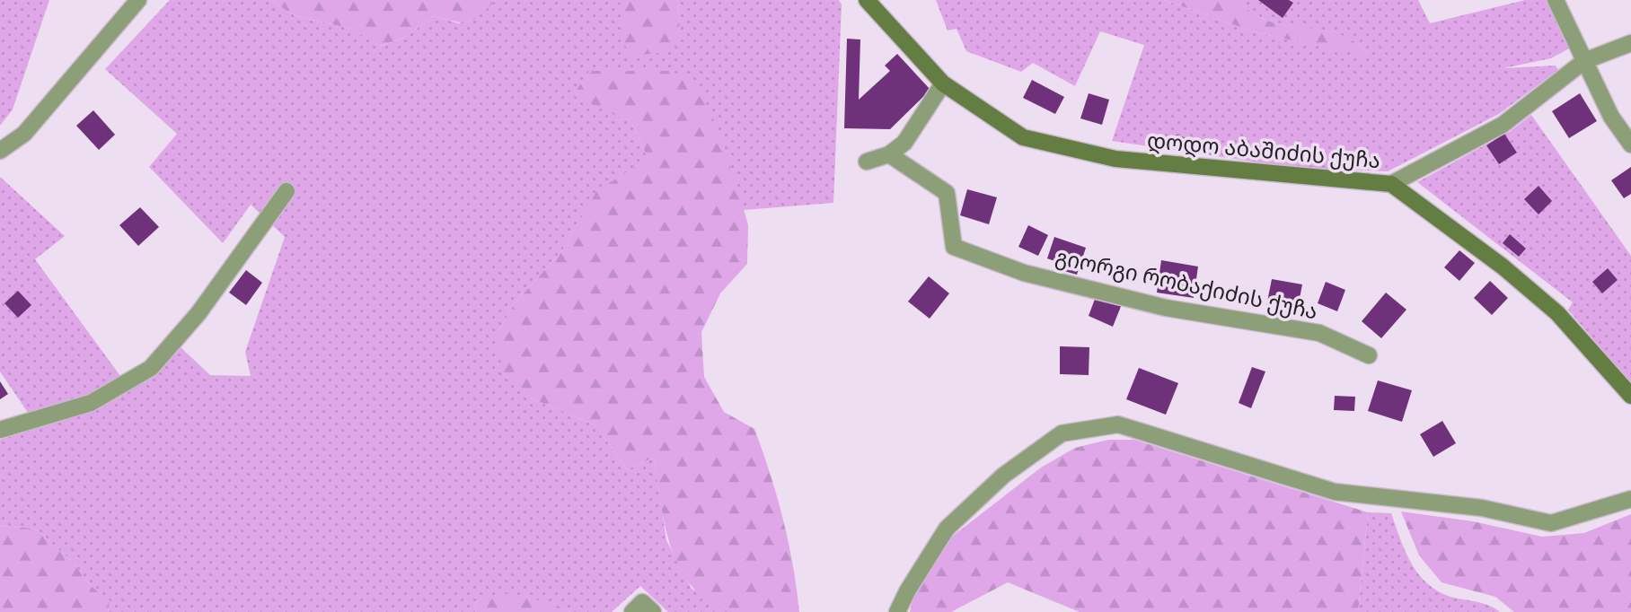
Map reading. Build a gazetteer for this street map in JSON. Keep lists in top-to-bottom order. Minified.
{"streets":{"street":["დოდო აბაშიძის ქუჩა","გიორგი რობაქიძის ქუჩა"]}}
